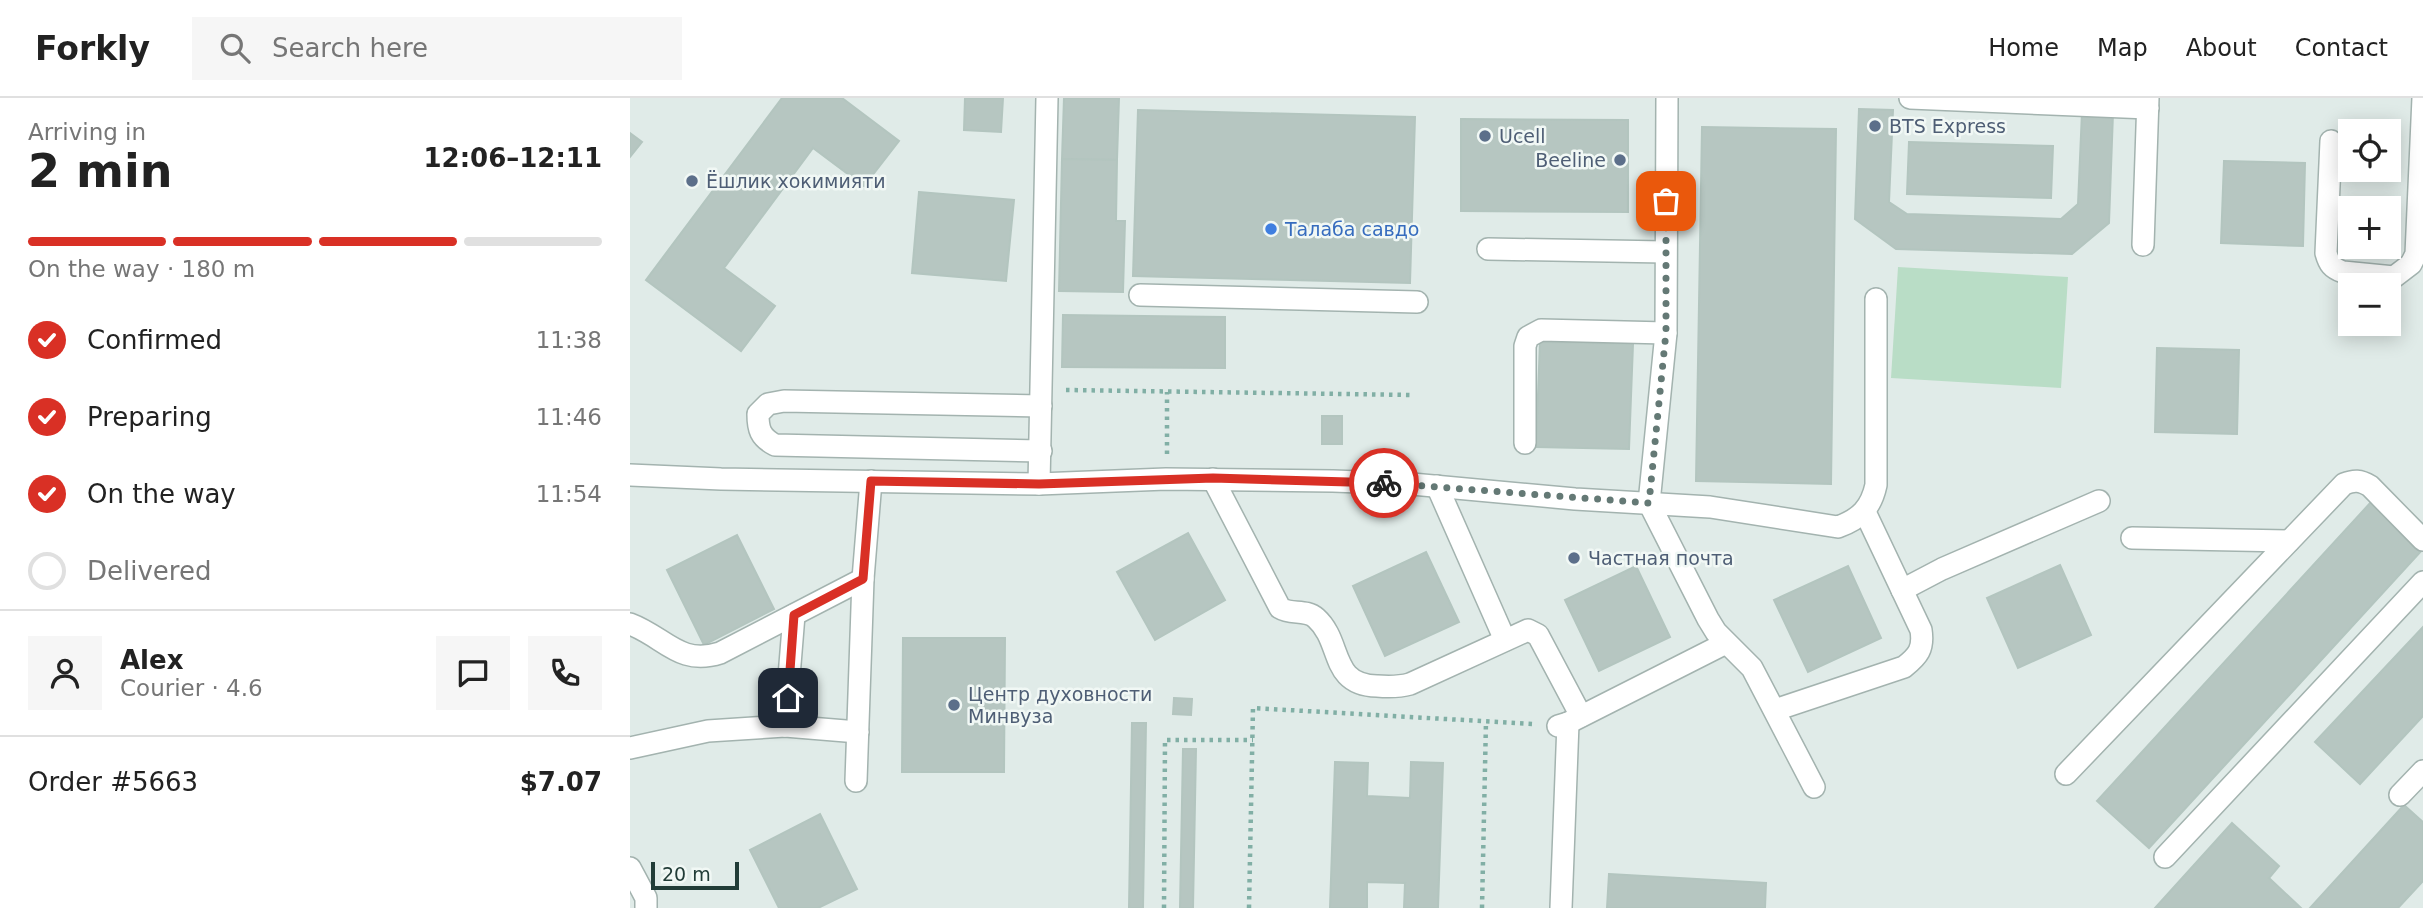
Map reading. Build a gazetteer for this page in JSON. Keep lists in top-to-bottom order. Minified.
{"places":["BTS Express","Ucell","Beeline","Ёшлик хокимияти","Талаба савдо","Частная почта","Центр духовности Минвуза"],"scale_bar":"20 m","page":{"header":"Forkly","search":"Search here","nav":["Home","Map","About","Contact"],"heading":["2 min","Arriving in","12:06–12:11"],"panel":["Alex","Courier · 4.6","Order #5663","$7.07"],"map_buttons":["+","−"],"bar":"On the way · 180 m","list":[["Confirmed","11:38"],["Preparing","11:46"],["On the way","11:54"],"Delivered"],"scale":"20 m"}}
